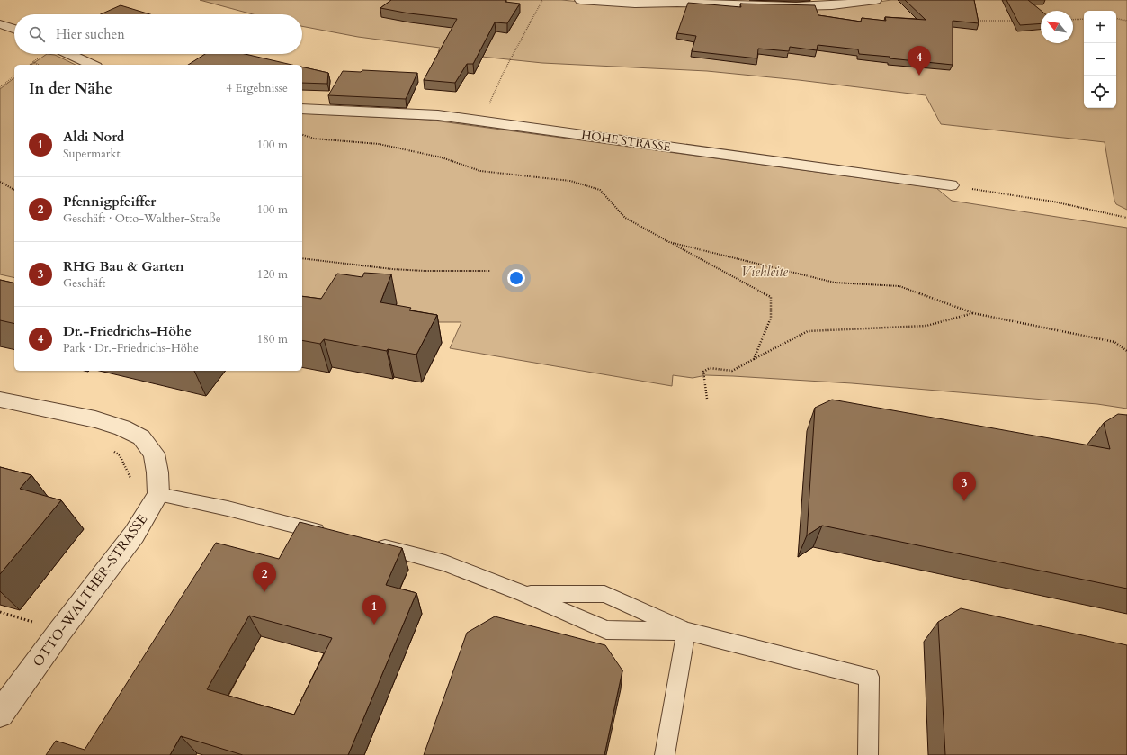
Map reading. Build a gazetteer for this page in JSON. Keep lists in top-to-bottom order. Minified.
{"streets":{"street":["HOHE STRASSE","OTTO-WALTHER-STRASSE"]},"parks":["Viehleite"],"north":"top left","page":{"map_buttons":["+","−"],"search":"Hier suchen","pins":["4","3","2","1"],"heading":["In der Nähe","4 Ergebnisse"],"list":[{"mark":"1","name":"Aldi Nord","note":"Supermarkt","value":"100 m"},{"mark":"2","name":"Pfennigpfeiffer","note":"Geschäft · Otto-Walther-Straße","value":"100 m"},{"mark":"3","name":"RHG Bau & Garten","note":"Geschäft","value":"120 m"},{"mark":"4","name":"Dr.-Friedrichs-Höhe","note":"Park · Dr.-Friedrichs-Höhe","value":"180 m"}]}}
